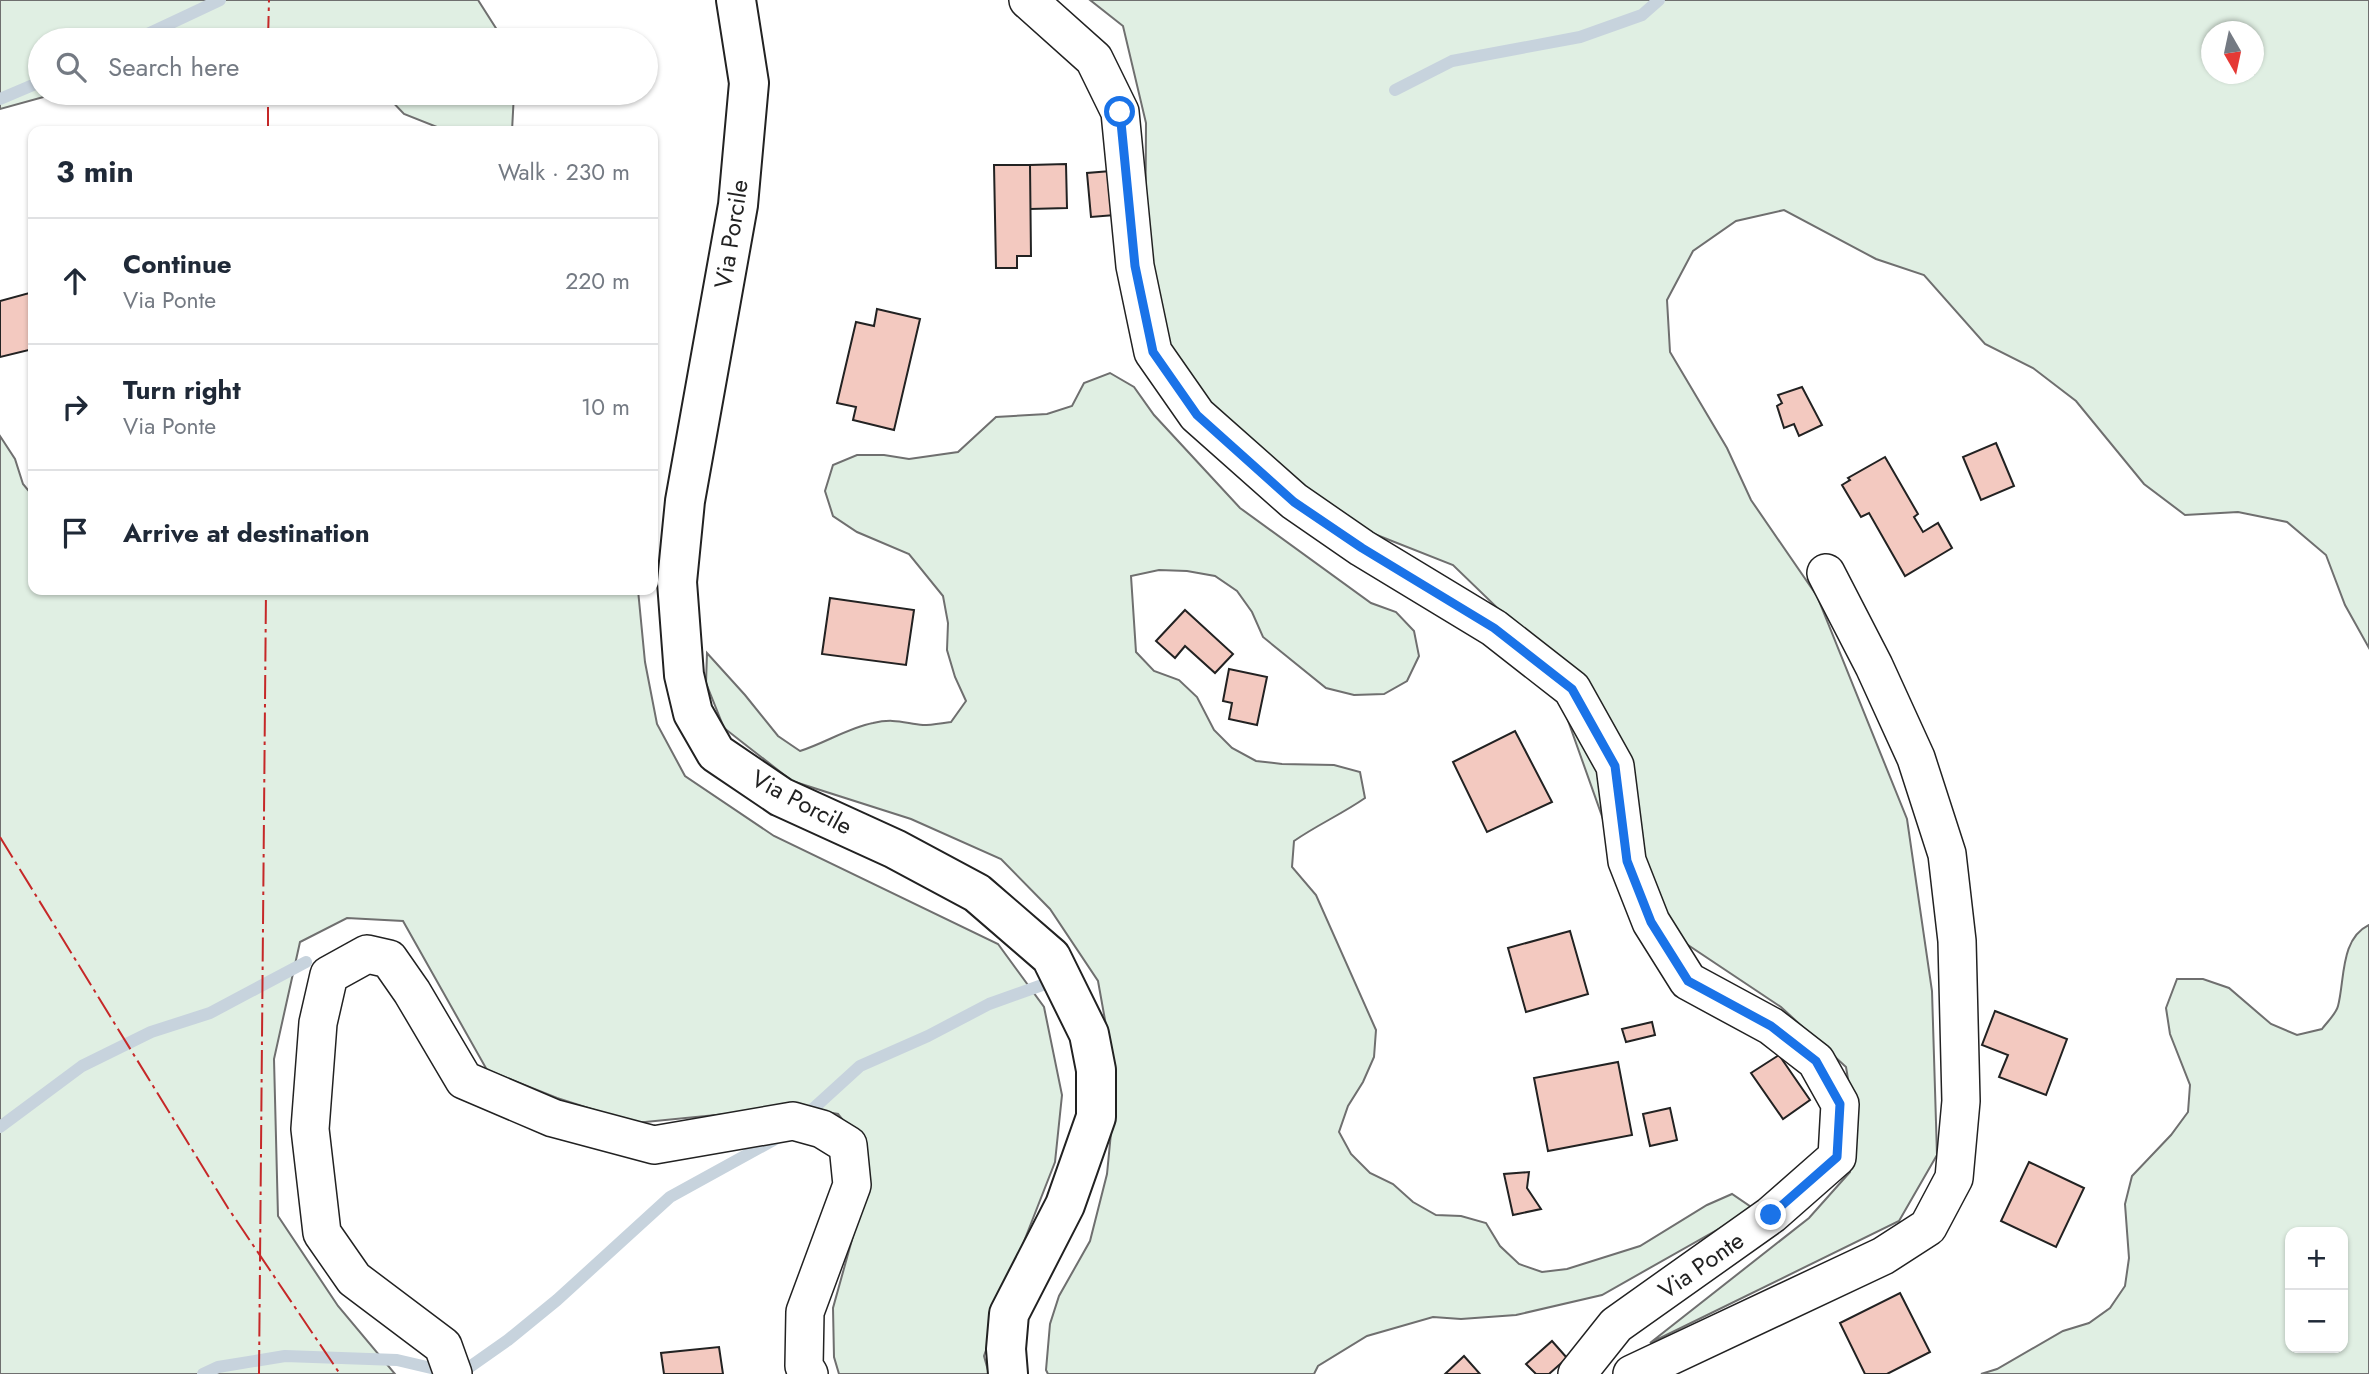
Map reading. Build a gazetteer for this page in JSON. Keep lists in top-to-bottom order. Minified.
{"streets":{"street":["Via Porcile","Via Ponte"]},"north":"bottom","page":{"search":"Search here","heading":["3 min","Walk · 230 m"],"list":[["Continue","Via Ponte","220 m"],["Turn right","Via Ponte","10 m"],"Arrive at destination"],"map_buttons":["+","−"]}}
